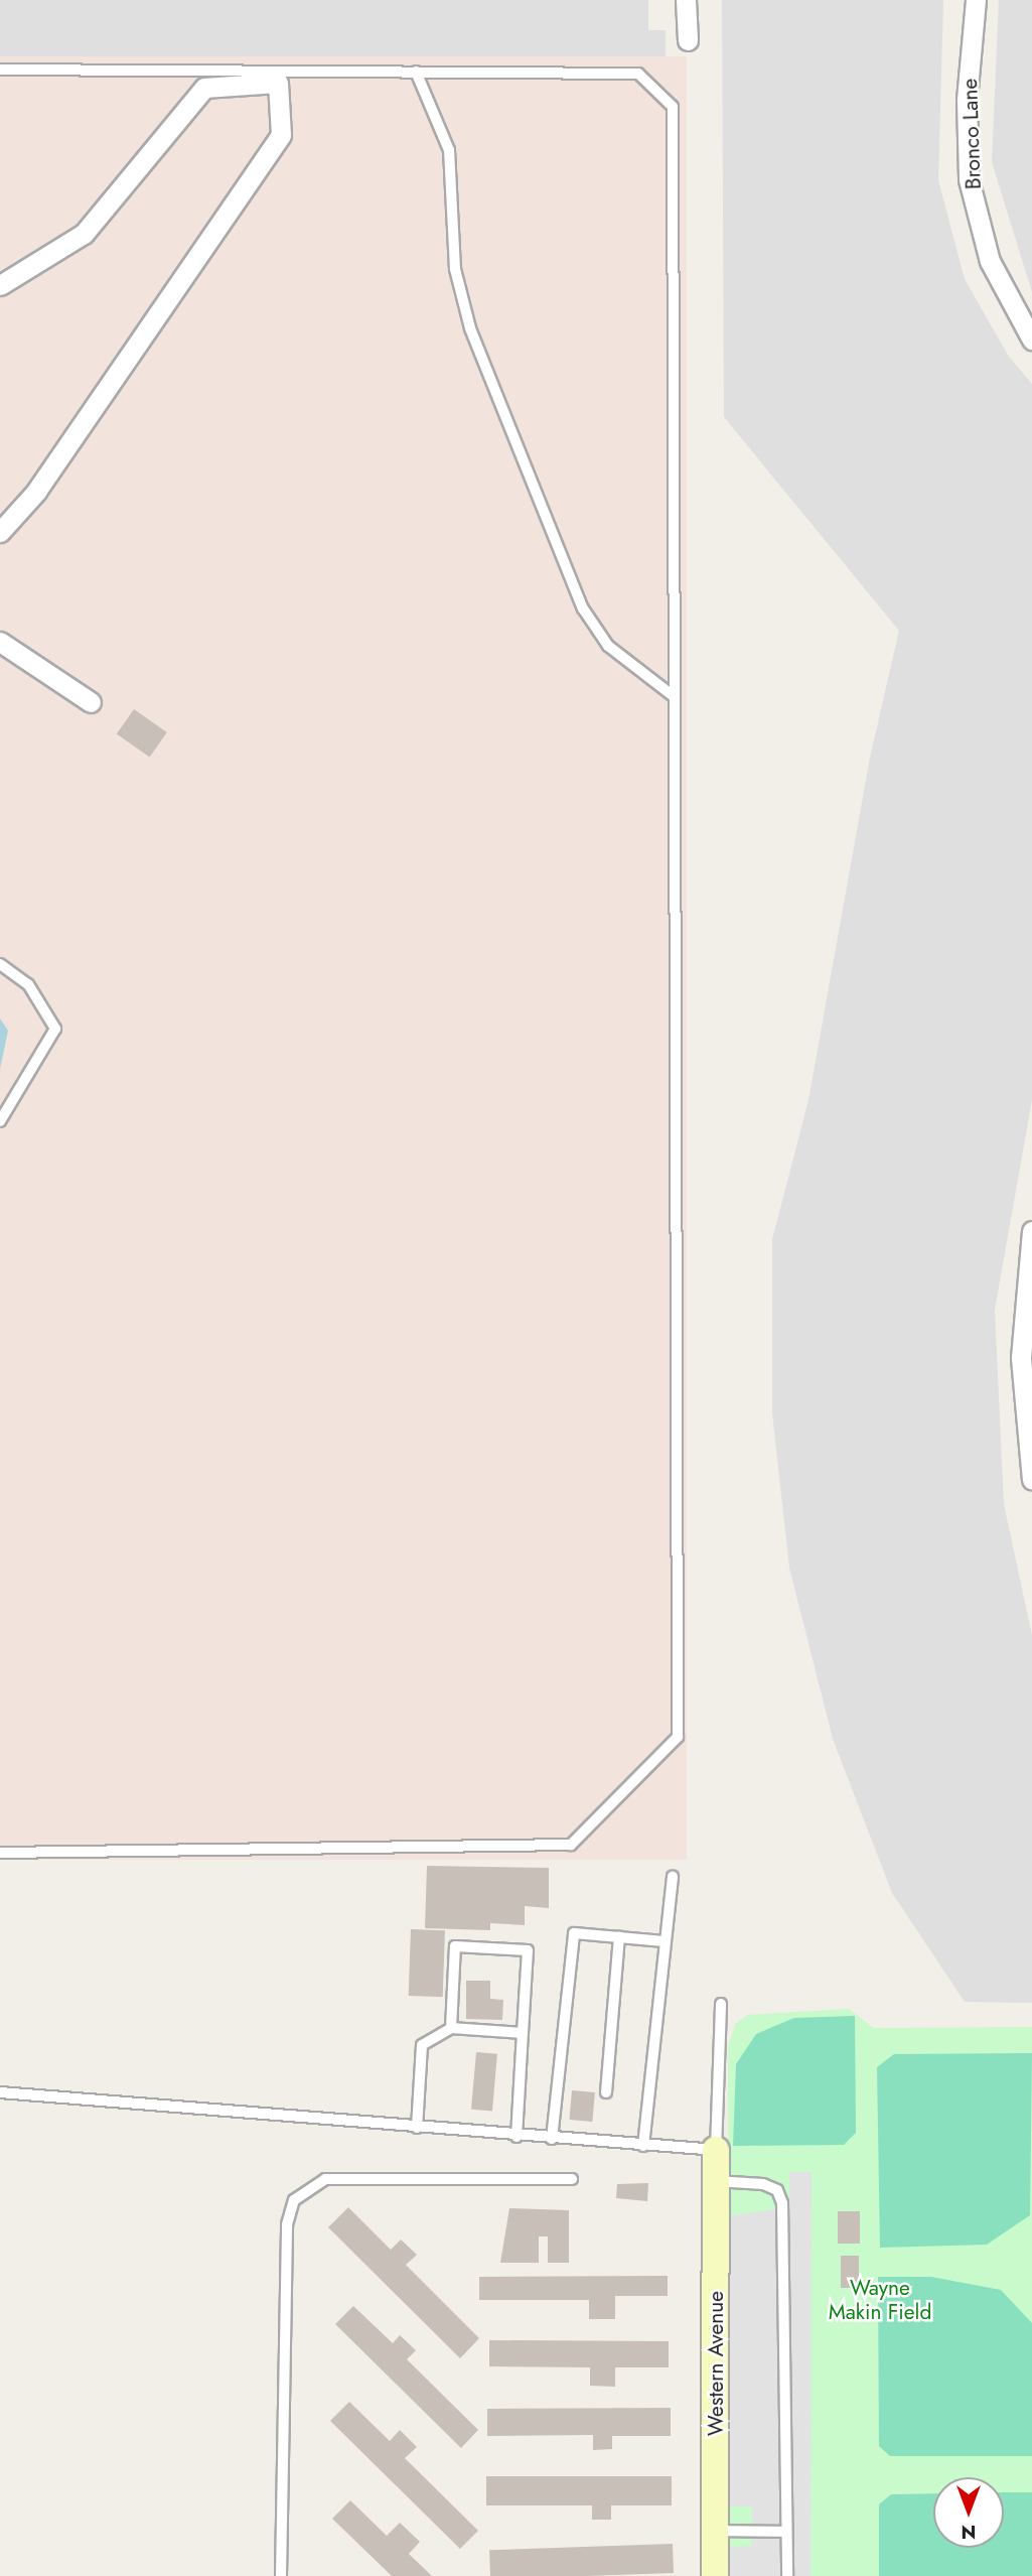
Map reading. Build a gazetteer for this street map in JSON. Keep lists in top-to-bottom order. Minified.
{"streets":{"street":["Bronco Lane","Western Avenue"]},"parks":["Wayne Makin Field"],"north":"bottom"}
